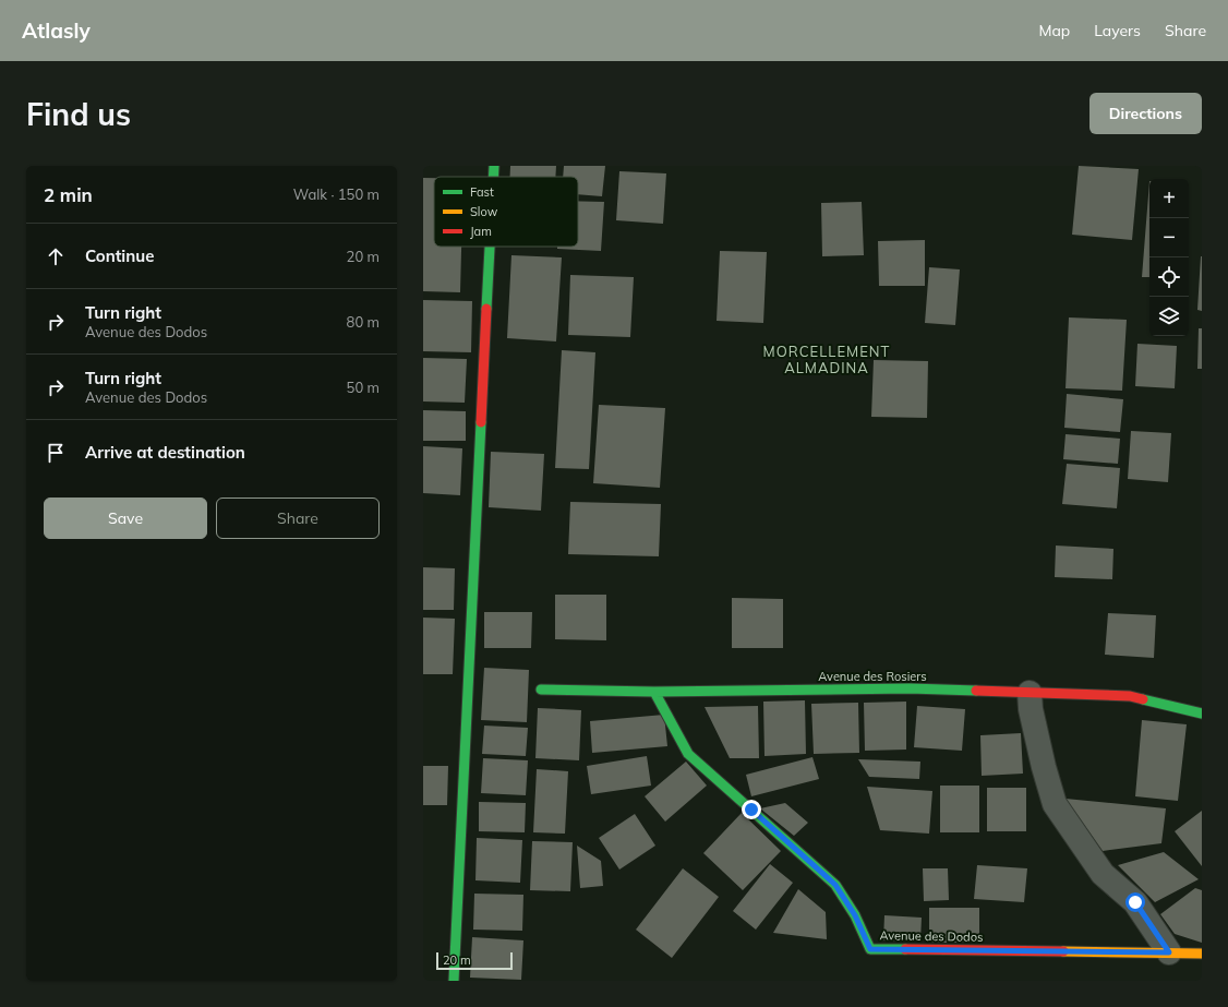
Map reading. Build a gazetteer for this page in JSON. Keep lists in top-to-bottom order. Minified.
{"streets":{"street":["Avenue des Rosiers","Avenue des Dodos"]},"crossings":[["Avenue des Rosiers","Avenue des Dodos"]],"districts":["MORCELLEMENT ALMADINA"],"legend":["Fast","Slow","Jam"],"scale_bar":"20 m","page":{"header":"Atlasly","nav":["Map","Layers","Share"],"buttons":["Directions",["Save","Share"]],"title":"Find us","heading":["2 min","Walk · 150 m"],"map_buttons":["+","−"],"list":[["Continue","20 m"],["Turn right","Avenue des Dodos","80 m"],["Turn right","Avenue des Dodos","50 m"],"Arrive at destination"],"scale":"20 m"}}
